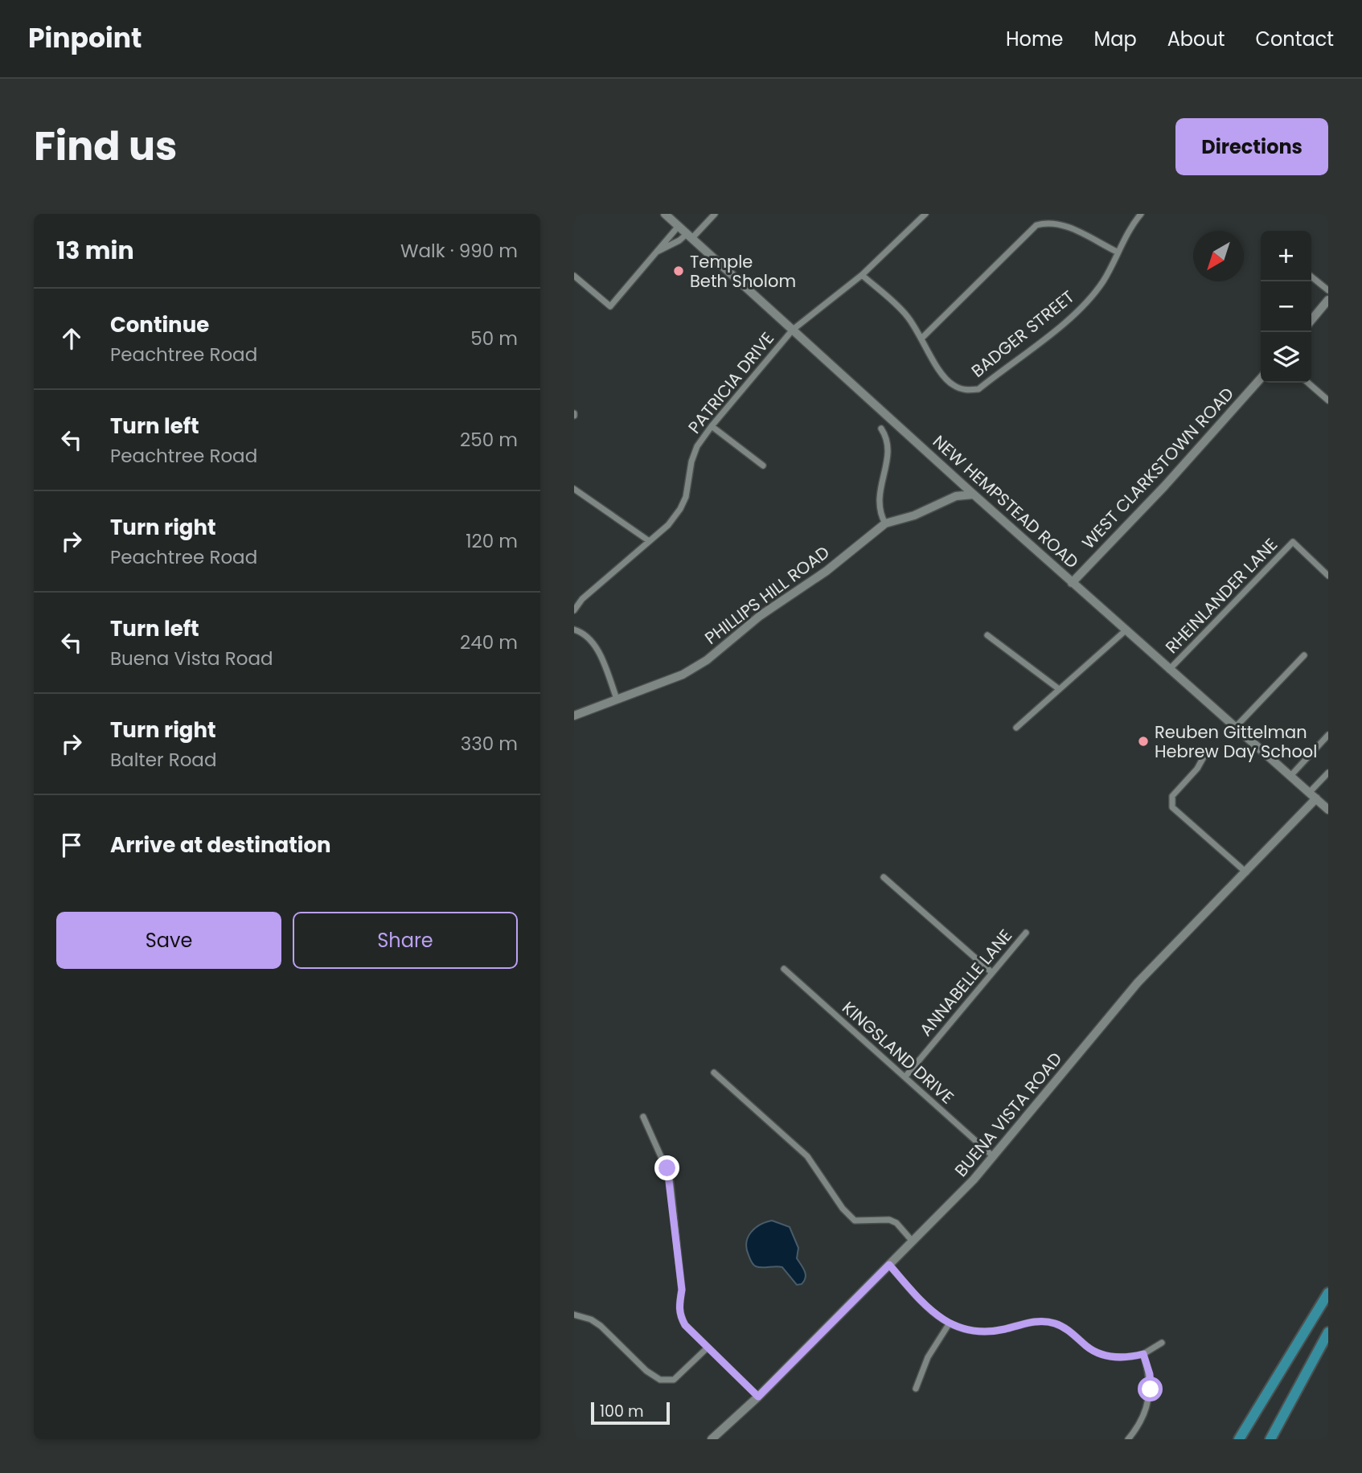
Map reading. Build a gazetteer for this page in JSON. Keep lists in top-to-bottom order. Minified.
{"streets":{"street":["BADGER STREET","PATRICIA DRIVE","WEST CLARKSTOWN ROAD","NEW HEMPSTEAD ROAD","PHILLIPS HILL ROAD","RHEINLANDER LANE","ANNABELLE LANE","KINGSLAND DRIVE","BUENA VISTA ROAD"]},"crossings":[["BADGER STREET","PATRICIA DRIVE"],["PATRICIA DRIVE","NEW HEMPSTEAD ROAD"],["WEST CLARKSTOWN ROAD","NEW HEMPSTEAD ROAD"],["NEW HEMPSTEAD ROAD","PHILLIPS HILL ROAD"],["NEW HEMPSTEAD ROAD","RHEINLANDER LANE"],["NEW HEMPSTEAD ROAD","BUENA VISTA ROAD"],["ANNABELLE LANE","KINGSLAND DRIVE"],["KINGSLAND DRIVE","BUENA VISTA ROAD"]],"places":["Temple Beth Sholom","Reuben Gittelman Hebrew Day School"],"scale_bar":"100 m","north":"bottom left","page":{"header":"Pinpoint","nav":["Home","Map","About","Contact"],"title":"Find us","buttons":["Directions",["Save","Share"]],"heading":["13 min","Walk · 990 m"],"map_buttons":["+","−"],"list":[["Continue","Peachtree Road","50 m"],["Turn left","Peachtree Road","250 m"],["Turn right","Peachtree Road","120 m"],["Turn left","Buena Vista Road","240 m"],["Turn right","Balter Road","330 m"],"Arrive at destination"],"scale":"100 m"}}
